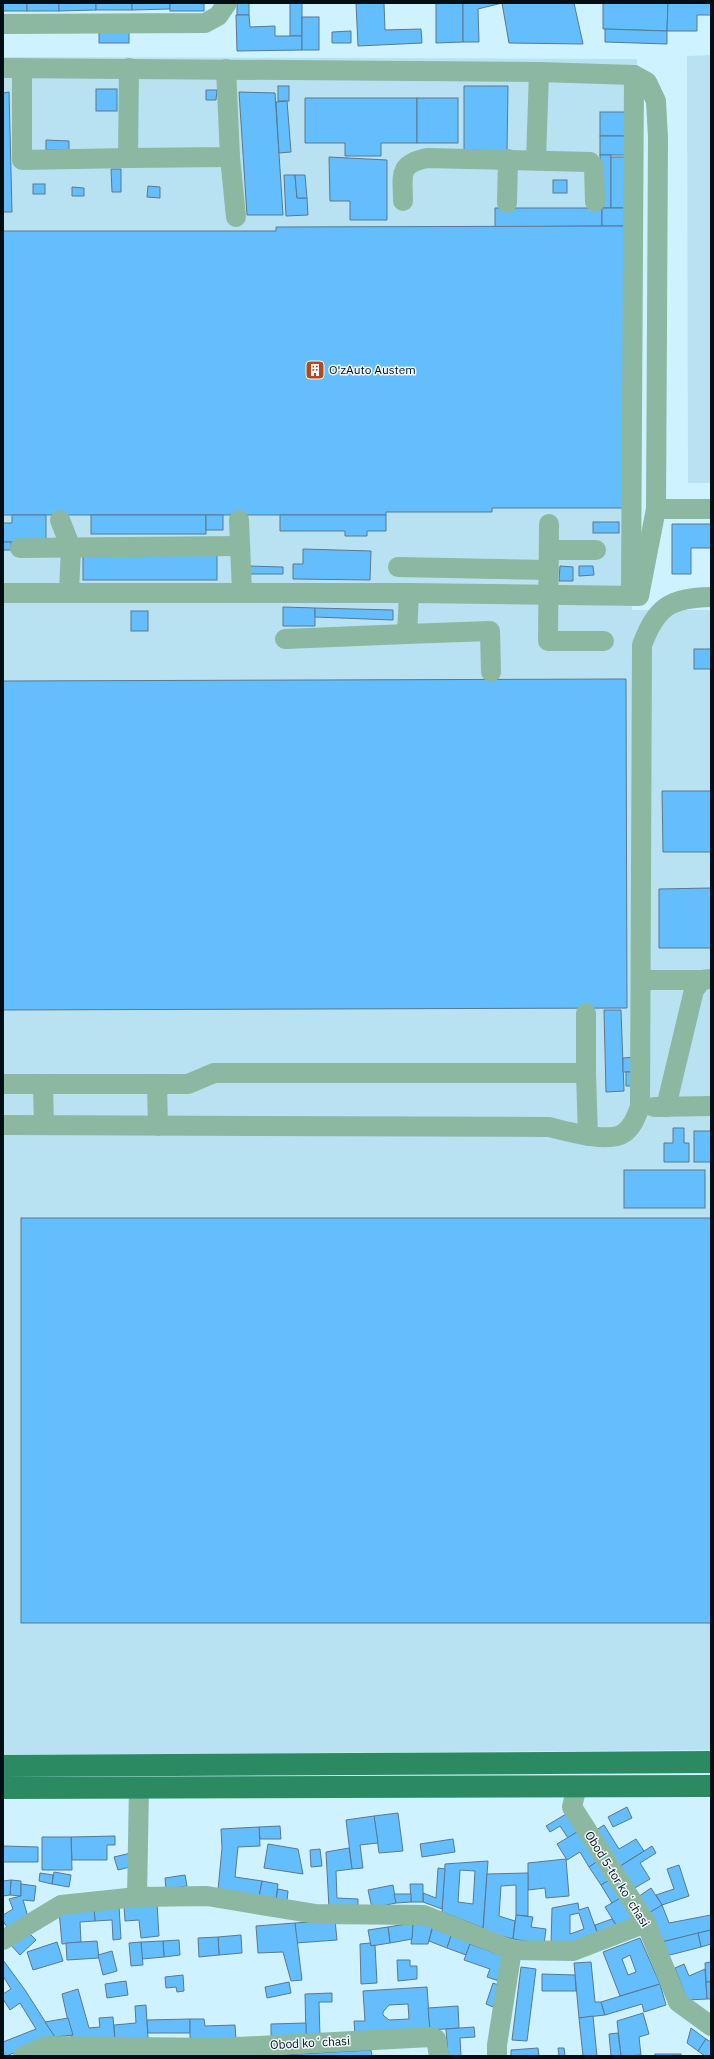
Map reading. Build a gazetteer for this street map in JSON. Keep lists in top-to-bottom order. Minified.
{"streets":{"street":["Obod 5-tor koʻchasi","Obod koʻchasi"]},"places":{"building":["O'zAuto Austem"]}}
